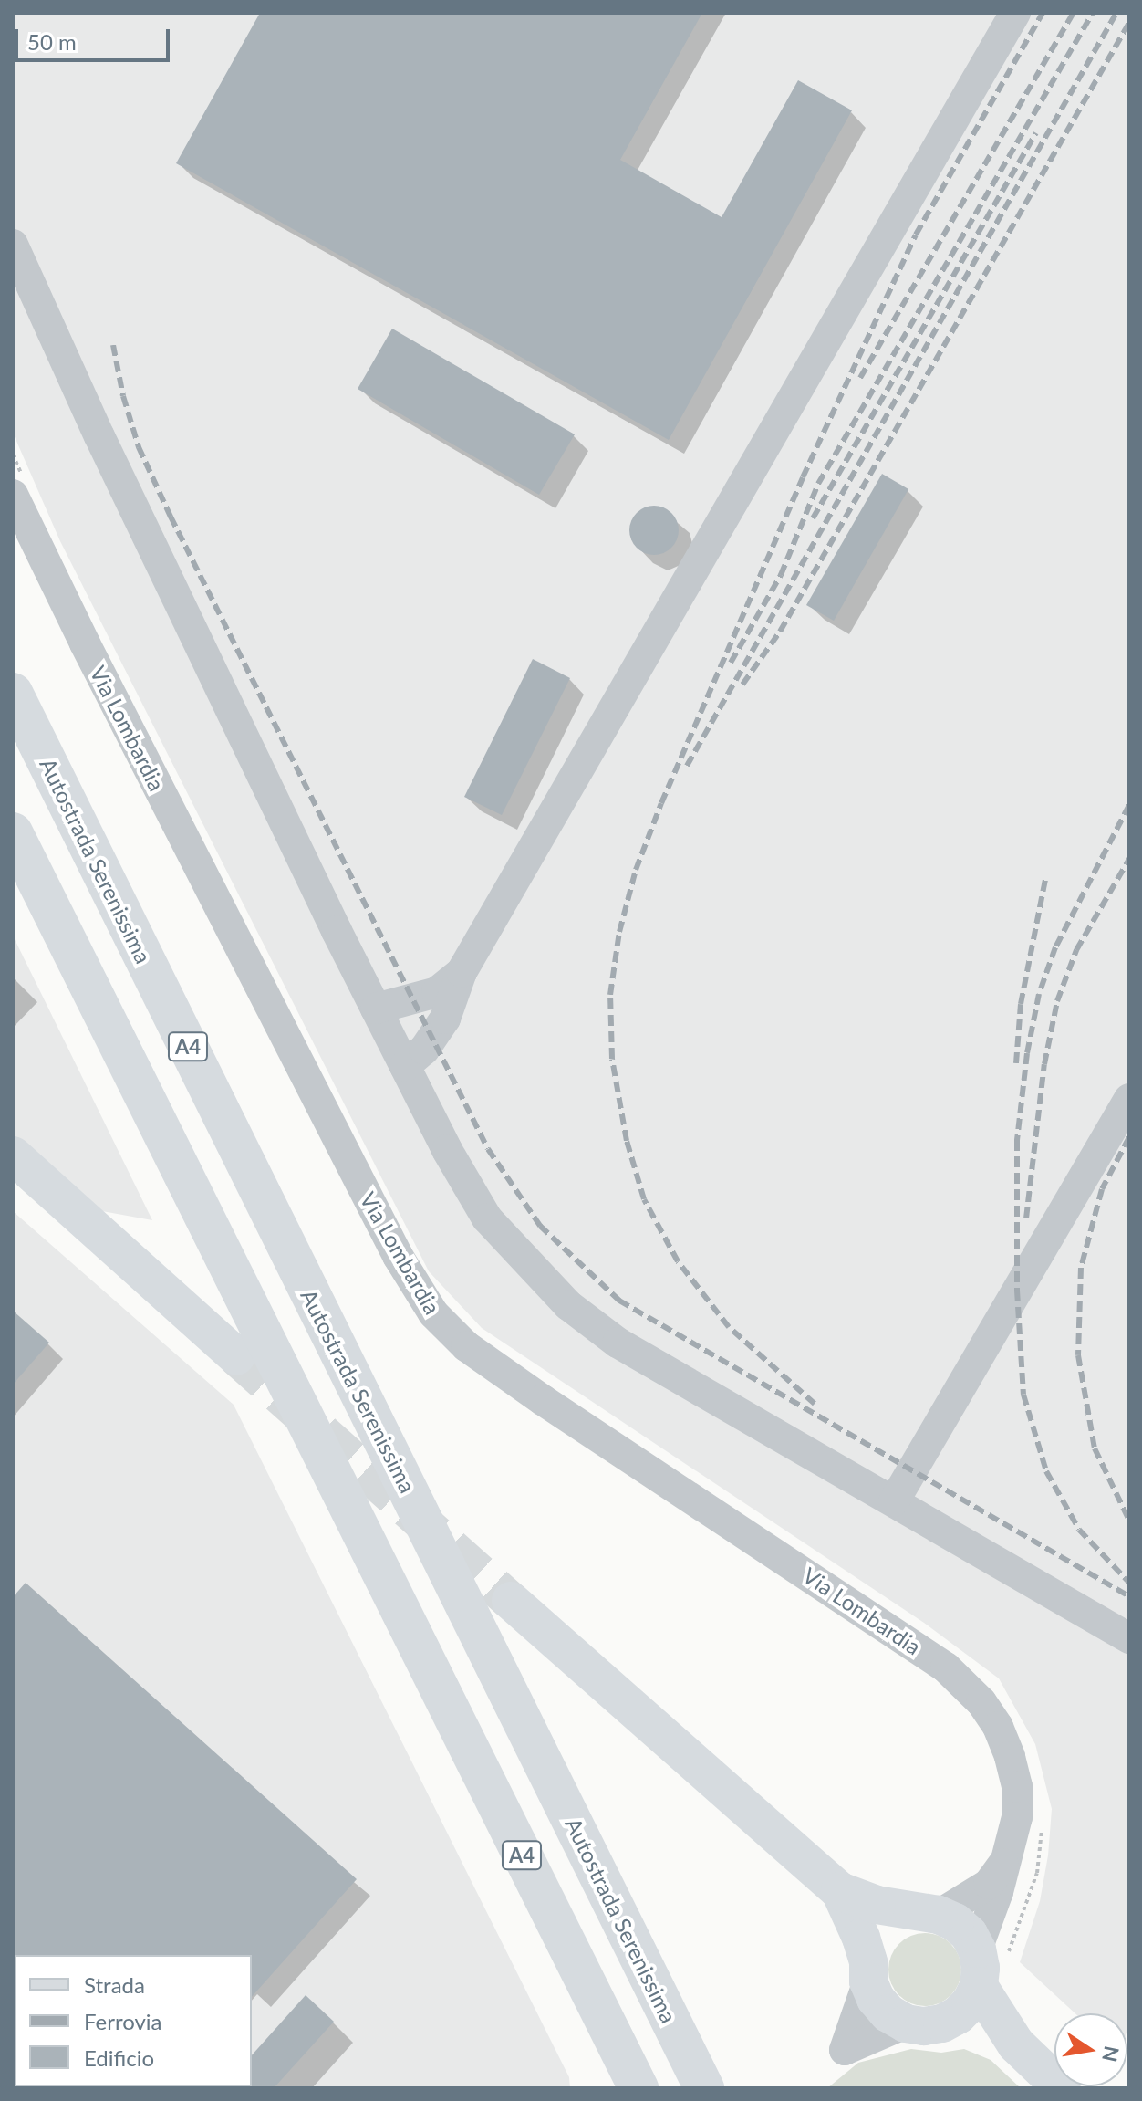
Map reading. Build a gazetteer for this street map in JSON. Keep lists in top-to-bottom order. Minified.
{"streets":{"highway":["Autostrada Serenissima","A4"],"street":["Via Lombardia"]},"legend":["Strada","Ferrovia","Edificio"],"scale_bar":"50 m","north":"right"}
